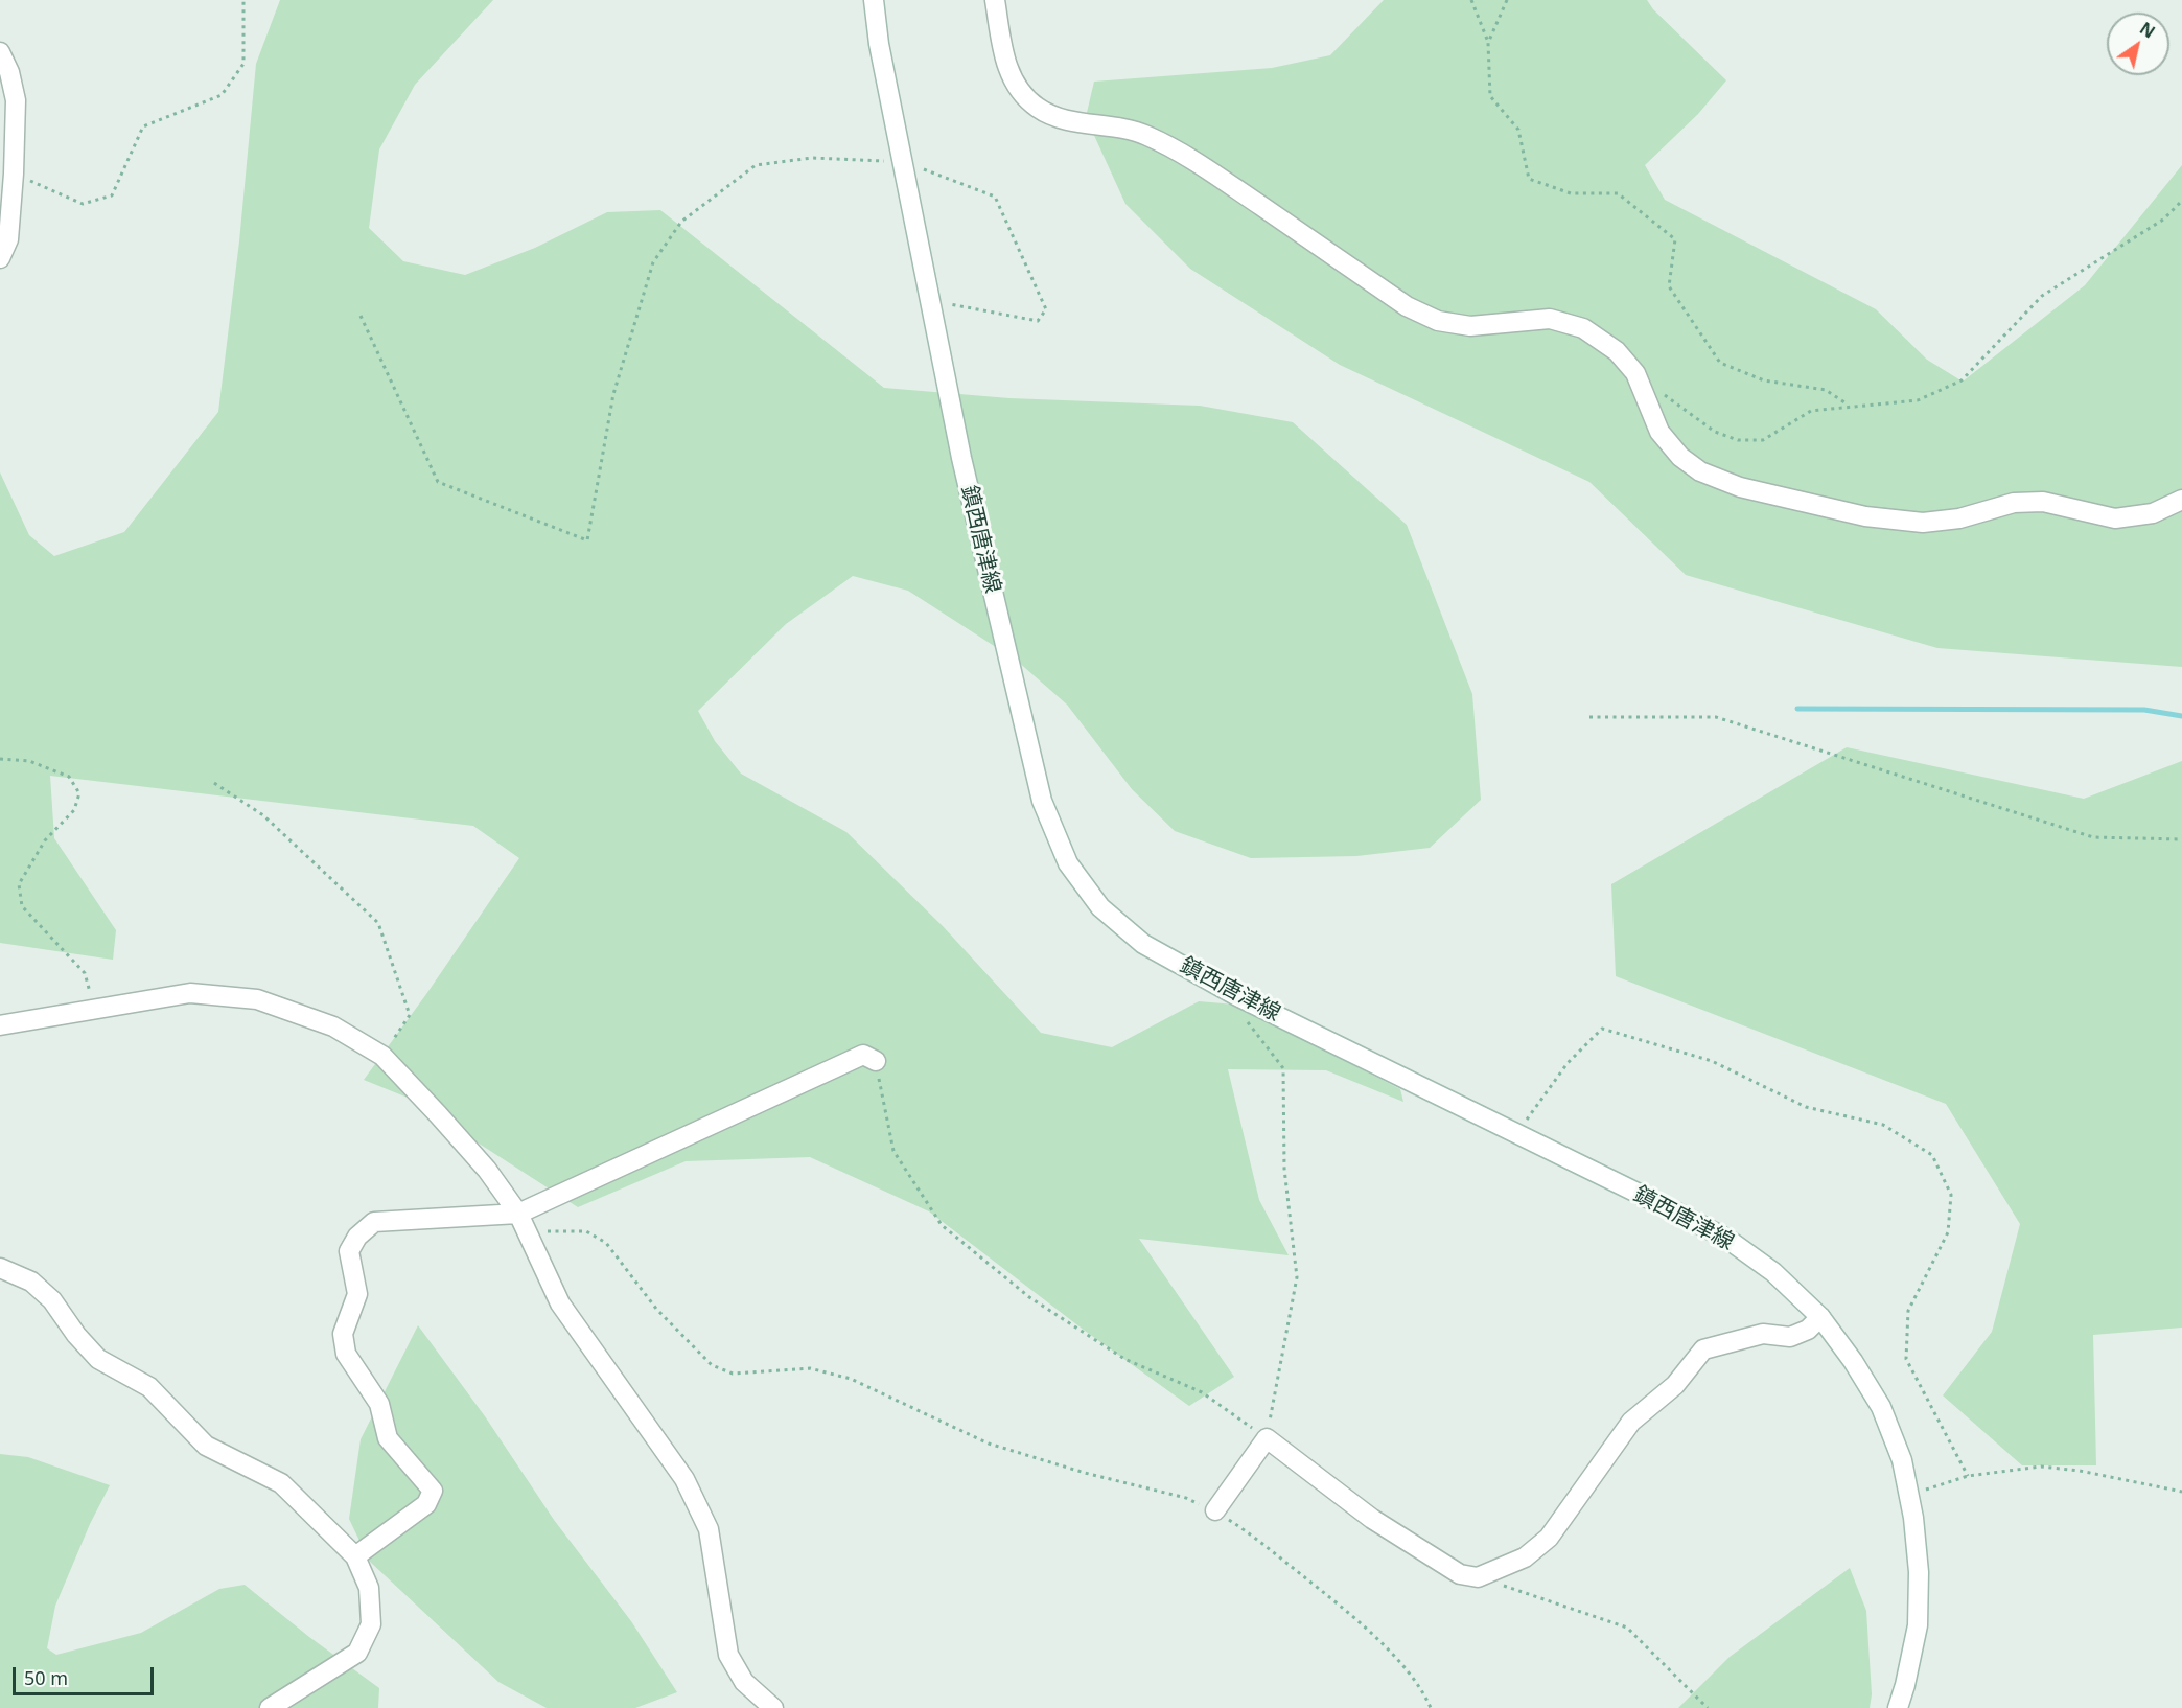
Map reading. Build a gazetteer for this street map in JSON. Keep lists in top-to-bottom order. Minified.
{"streets":{"street":["鎮西唐津線"]},"scale_bar":"50 m","north":"top right"}
